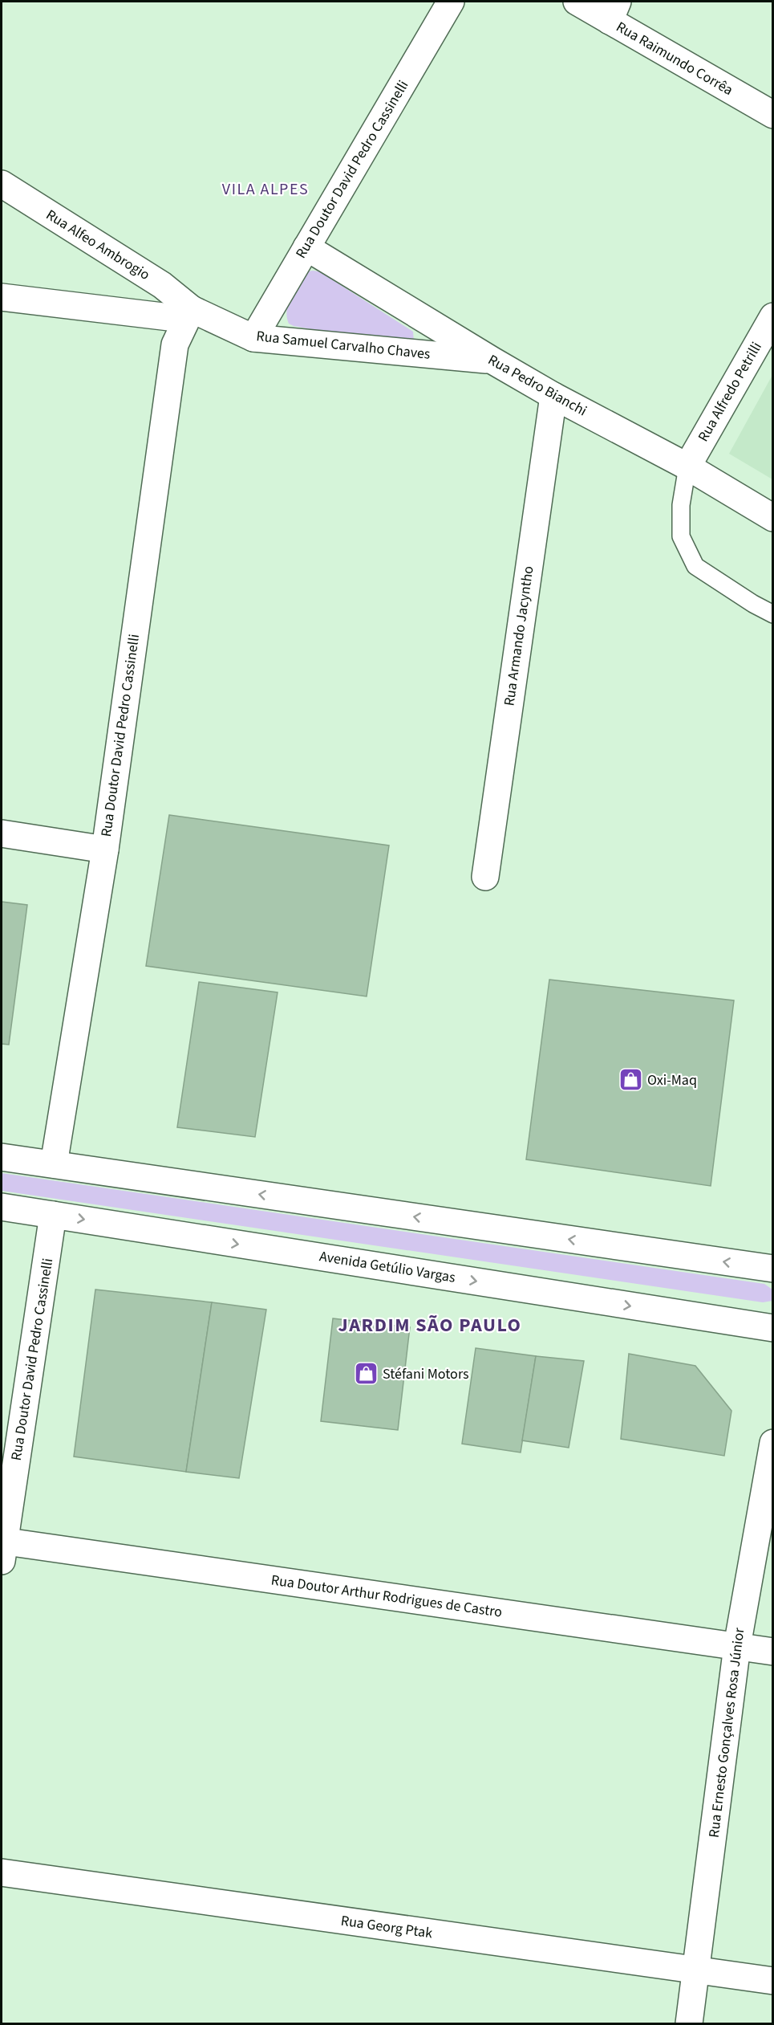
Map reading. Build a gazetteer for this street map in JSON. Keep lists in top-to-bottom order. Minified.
{"streets":{"street":["Rua Raimundo Corrêa","Rua Doutor David Pedro Cassinelli","Rua Alfeo Ambrogio","Rua Samuel Carvalho Chaves","Rua Pedro Bianchi","Rua Alfredo Petrilli","Rua Armando Jacyntho","Avenida Getúlio Vargas","Rua Doutor Arthur Rodrigues de Castro","Rua Ernesto Gonçalves Rosa Júnior","Rua Georg Ptak"]},"crossings":[["Rua Doutor David Pedro Cassinelli","Rua Alfeo Ambrogio"],["Rua Doutor David Pedro Cassinelli","Rua Samuel Carvalho Chaves"],["Rua Doutor David Pedro Cassinelli","Rua Pedro Bianchi"],["Rua Doutor David Pedro Cassinelli","Avenida Getúlio Vargas"],["Rua Doutor David Pedro Cassinelli","Rua Doutor Arthur Rodrigues de Castro"],["Rua Alfeo Ambrogio","Rua Samuel Carvalho Chaves"],["Rua Samuel Carvalho Chaves","Rua Pedro Bianchi"],["Rua Pedro Bianchi","Rua Alfredo Petrilli"],["Rua Pedro Bianchi","Rua Armando Jacyntho"],["Rua Doutor Arthur Rodrigues de Castro","Rua Ernesto Gonçalves Rosa Júnior"],["Rua Ernesto Gonçalves Rosa Júnior","Rua Georg Ptak"]],"districts":["VILA ALPES","JARDIM SÃO PAULO"],"places":{"shop":["Oxi-Maq","Stéfani Motors"]}}
